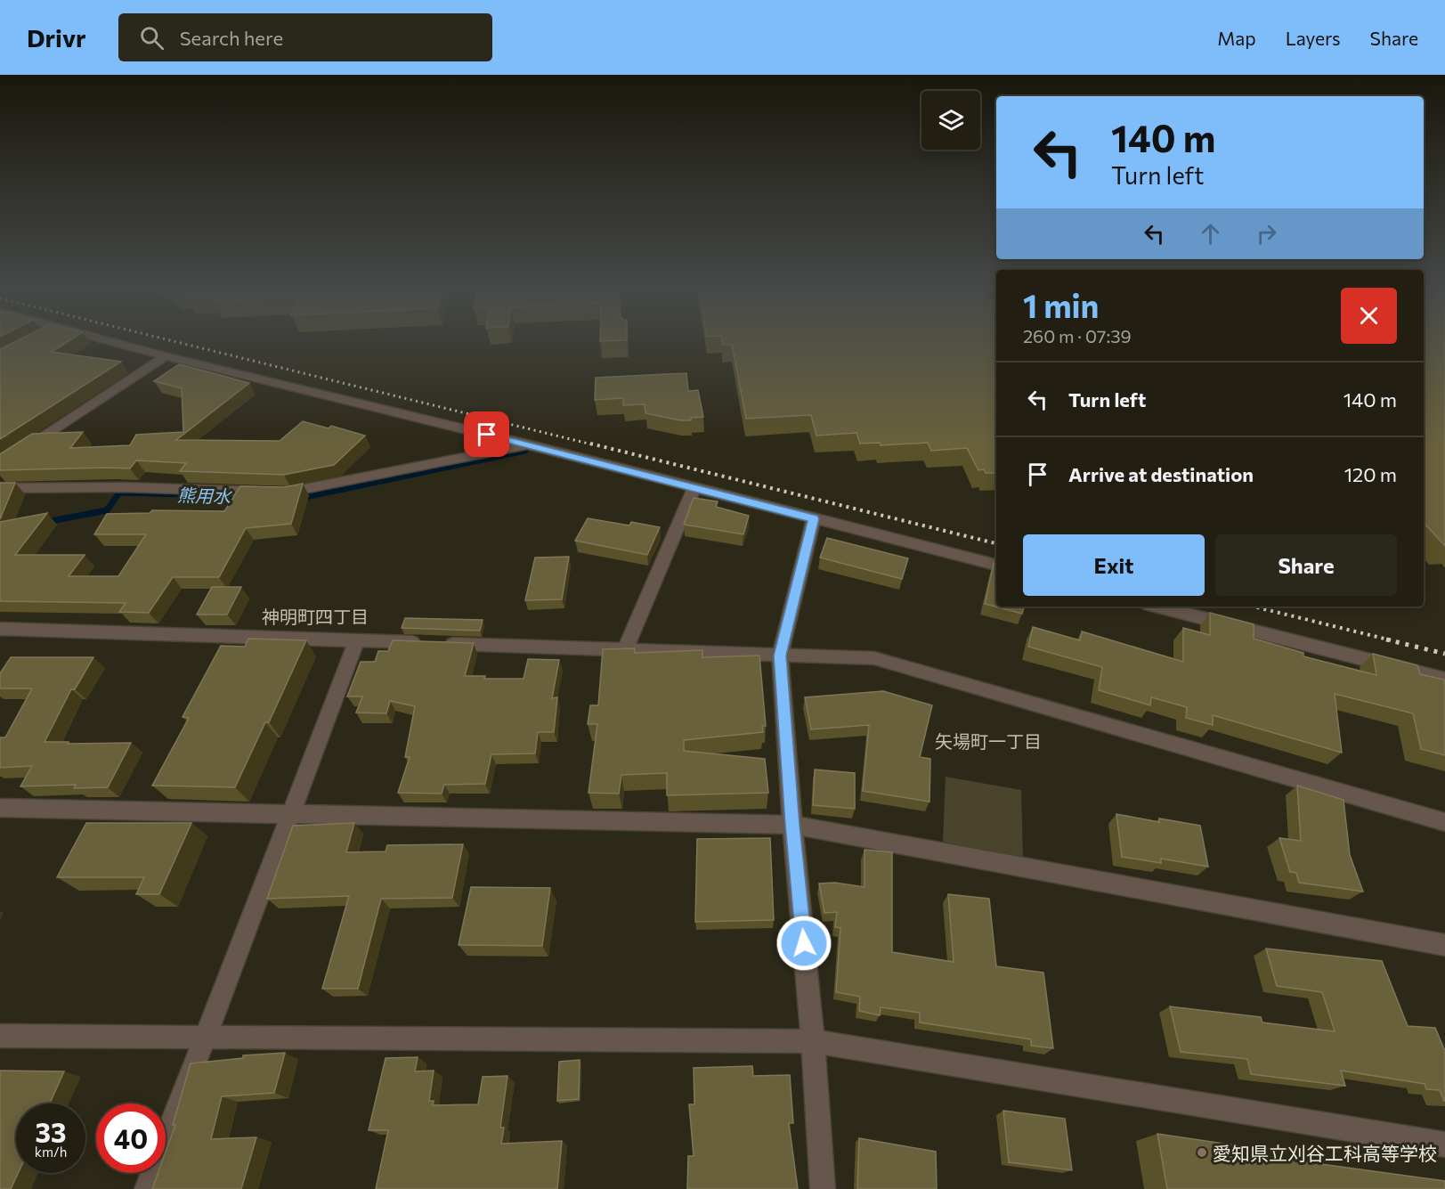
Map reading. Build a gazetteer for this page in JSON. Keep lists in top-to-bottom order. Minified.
{"districts":["神明町四丁目","矢場町一丁目"],"water":["熊用水"],"places":["愛知県立刈谷工科高等学校"],"page":{"header":"Drivr","search":"Search here","nav":["Map","Layers","Share"],"turn":["140 m","Turn left"],"heading":["1 min","260 m · 07:39"],"list":[{"name":"Turn left","value":"140 m"},{"name":"Arrive at destination","value":"120 m"}],"buttons":["Exit","Share"],"speed":"33 km/h","limit":"40"}}
